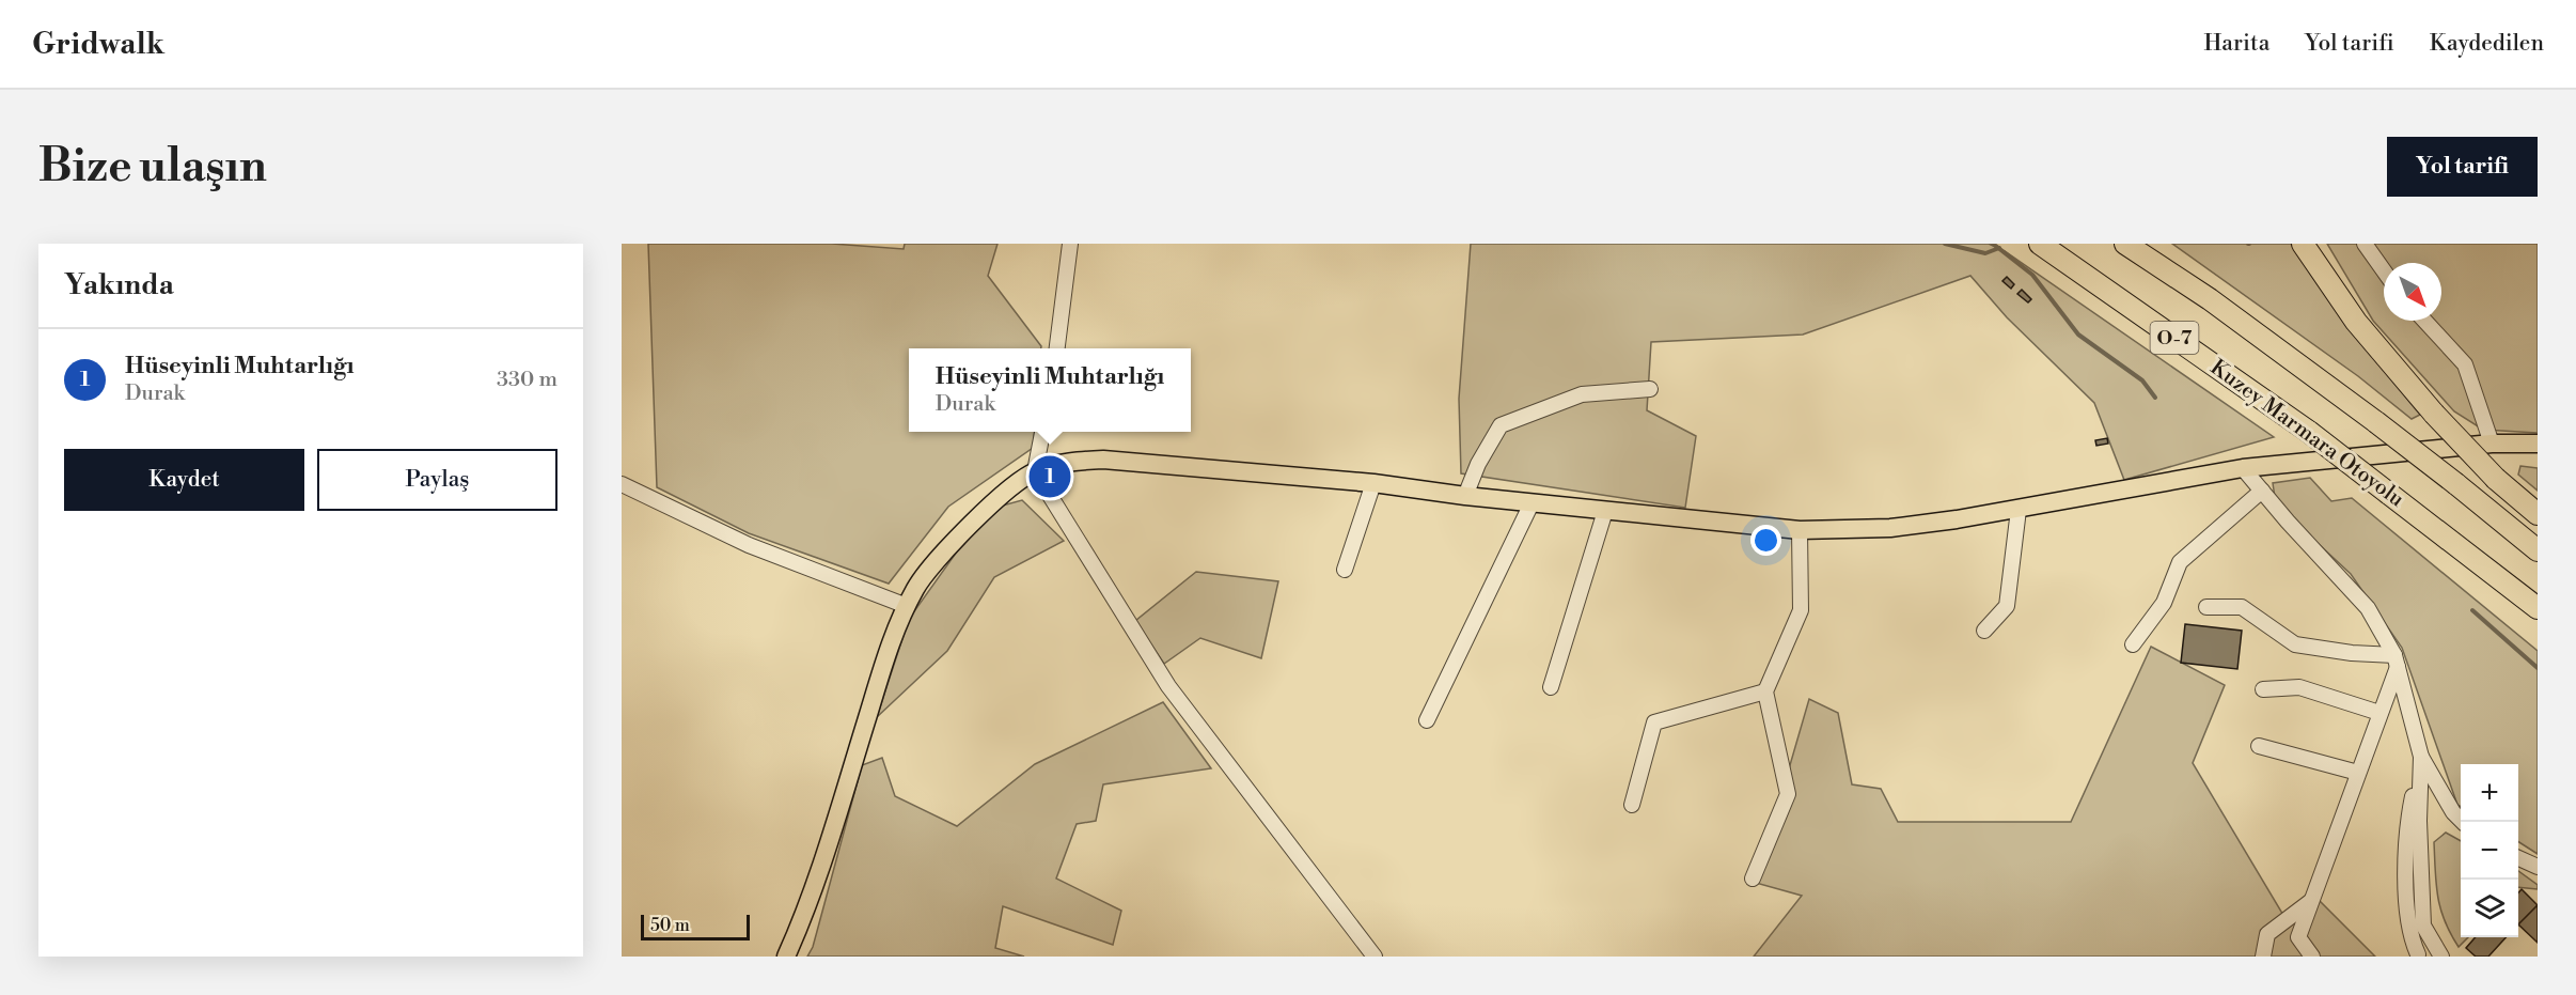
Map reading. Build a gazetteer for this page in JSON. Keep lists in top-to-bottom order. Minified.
{"streets":{"highway":["O-7","Kuzey Marmara Otoyolu"]},"scale_bar":"50 m","north":"bottom right","page":{"header":"Gridwalk","nav":["Harita","Yol tarifi","Kaydedilen"],"buttons":["Yol tarifi",["Kaydet","Paylaş"]],"title":"Bize ulaşın","heading":"Yakında","list":[{"mark":"1","name":"Hüseyinli Muhtarlığı","note":"Durak","value":"330 m"}],"popup":["Hüseyinli Muhtarlığı","Durak"],"pins":"1","map_buttons":["+","−"],"scale":"50 m"}}
